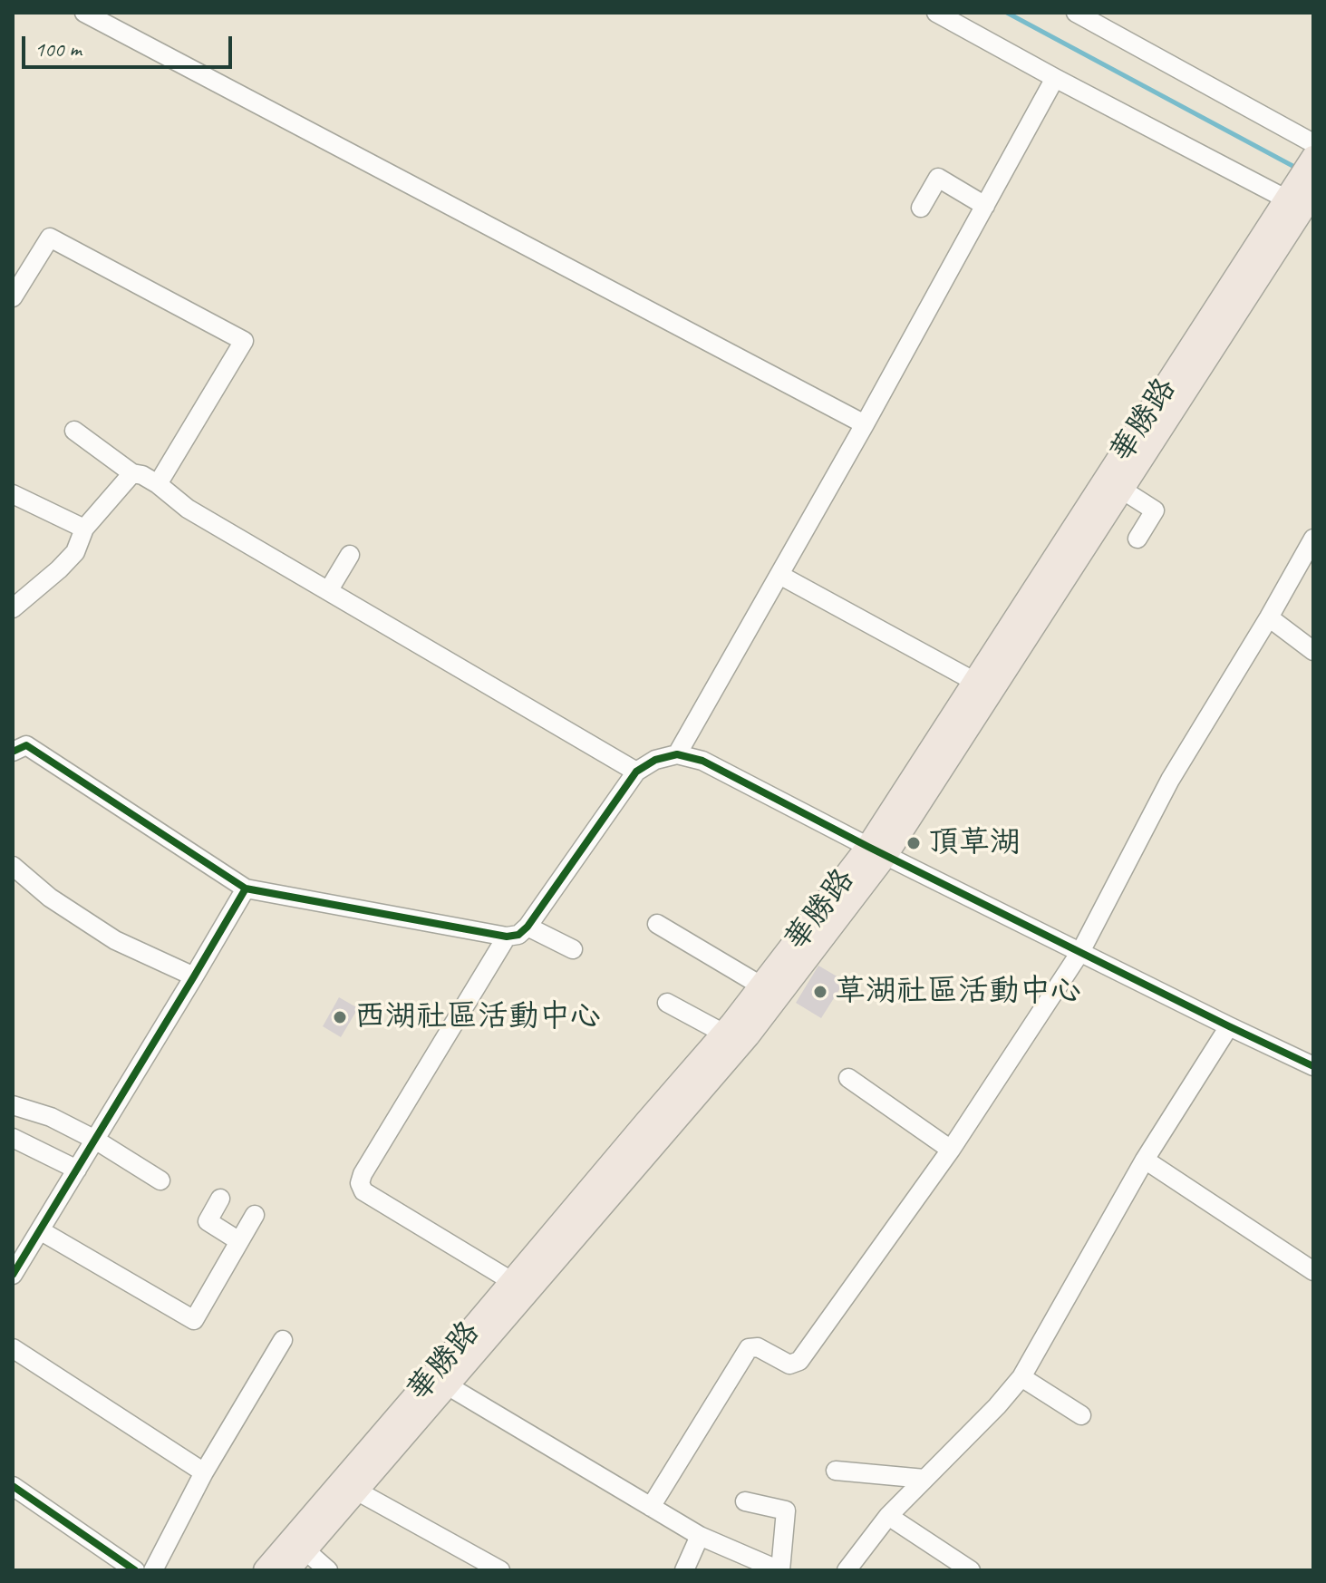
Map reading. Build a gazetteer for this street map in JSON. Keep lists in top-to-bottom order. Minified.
{"streets":{"main road":["華勝路"]},"places":["頂草湖","草湖社區活動中心","西湖社區活動中心"],"scale_bar":"100 m"}
